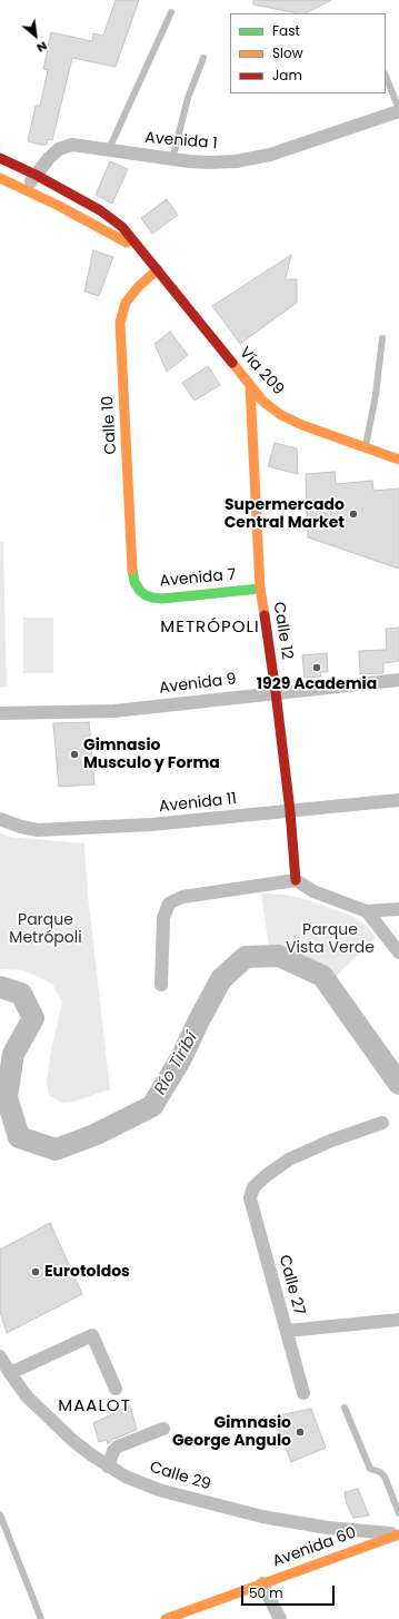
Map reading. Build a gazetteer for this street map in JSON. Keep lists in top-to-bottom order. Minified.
{"streets":{"street":["Avenida 1","Vía 209","Calle 10","Avenida 7","Calle 12","Avenida 9","Avenida 11","Calle 27","Calle 29","Avenida 60"]},"crossings":[["Avenida 1","Vía 209"],["Vía 209","Calle 10"],["Vía 209","Calle 12"],["Calle 10","Avenida 7"],["Avenida 7","Calle 12"],["Calle 12","Avenida 9"],["Calle 12","Avenida 11"],["Calle 29","Avenida 60"]],"districts":["METRÓPOLI","MAALOT"],"water":["Río Tiribí"],"parks":["Parque Metrópoli","Parque Vista Verde"],"places":["Supermercado Central Market","1929 Academia","Gimnasio Musculo y Forma","Eurotoldos","Gimnasio George Angulo"],"legend":["Fast","Slow","Jam"],"scale_bar":"50 m","north":"bottom right"}
